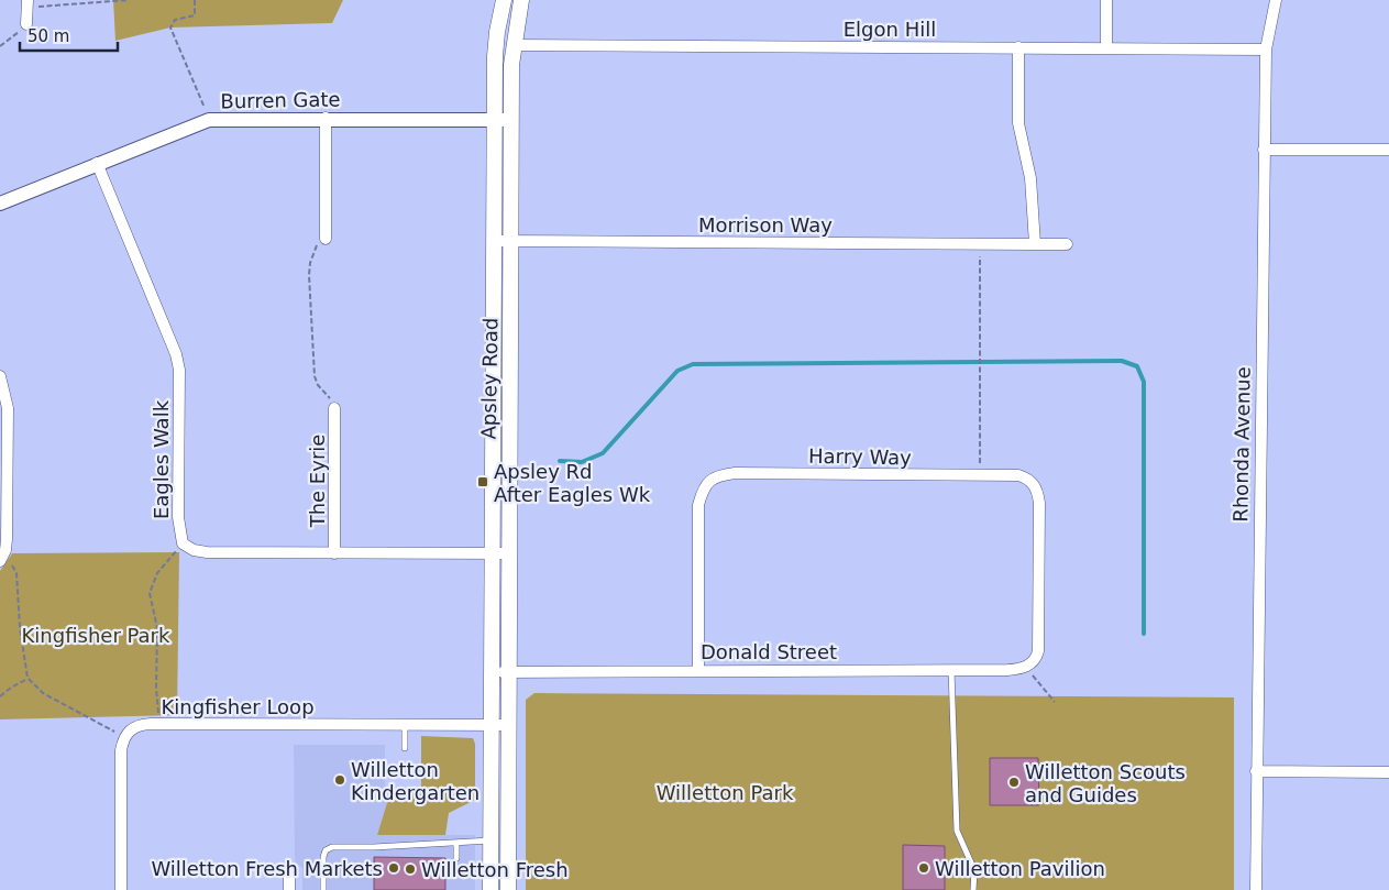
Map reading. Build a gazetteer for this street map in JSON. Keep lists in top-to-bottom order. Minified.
{"streets":{"main road":["Apsley Road"],"street":["Elgon Hill","Burren Gate","Morrison Way","Rhonda Avenue","Harry Way","Eagles Walk","The Eyrie","Donald Street","Kingfisher Loop"]},"crossings":[["Elgon Hill","Apsley Road"],["Elgon Hill","Rhonda Avenue"],["Burren Gate","Apsley Road"],["Burren Gate","Eagles Walk"],["Morrison Way","Apsley Road"],["Apsley Road","Eagles Walk"],["Apsley Road","Donald Street"],["Apsley Road","Kingfisher Loop"],["Harry Way","Donald Street"],["Eagles Walk","The Eyrie"]],"parks":["Kingfisher Park","Willetton Park"],"places":{"transit":["Apsley Rd After Eagles Wk"],"other":["Willetton Kindergarten","Willetton Scouts and Guides","Willetton Fresh Markets","Willetton Pavilion","Willetton Fresh"]},"scale_bar":"50 m"}
